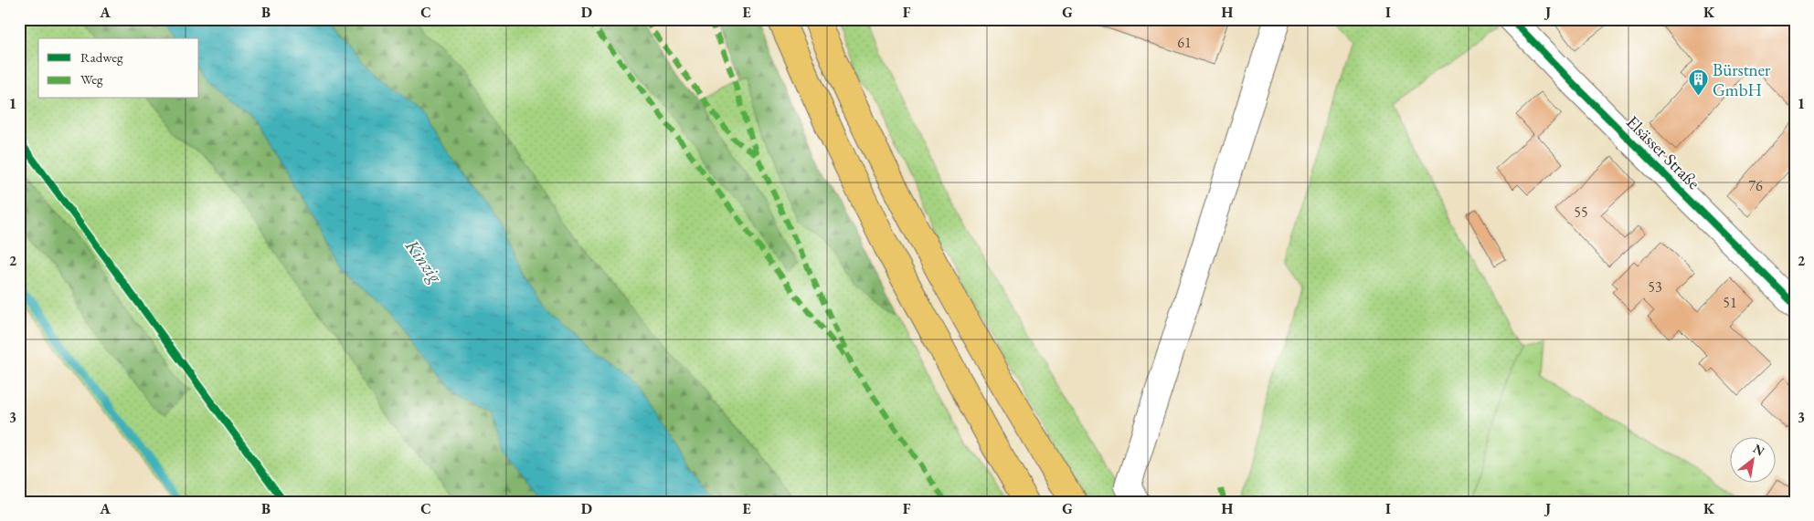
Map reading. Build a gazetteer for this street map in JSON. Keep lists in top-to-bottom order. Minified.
{"streets":{"street":["Elsässer Straße"]},"water":["Kinzig"],"places":{"building":["Bürstner GmbH"]},"house_numbers":["61","76","55","53","51"],"legend":["Radweg","Weg"],"north":"top right","grid":{"columns":["A","B","C","D","E","F","G","H","I","J","K"],"rows":["1","2","3"]}}
